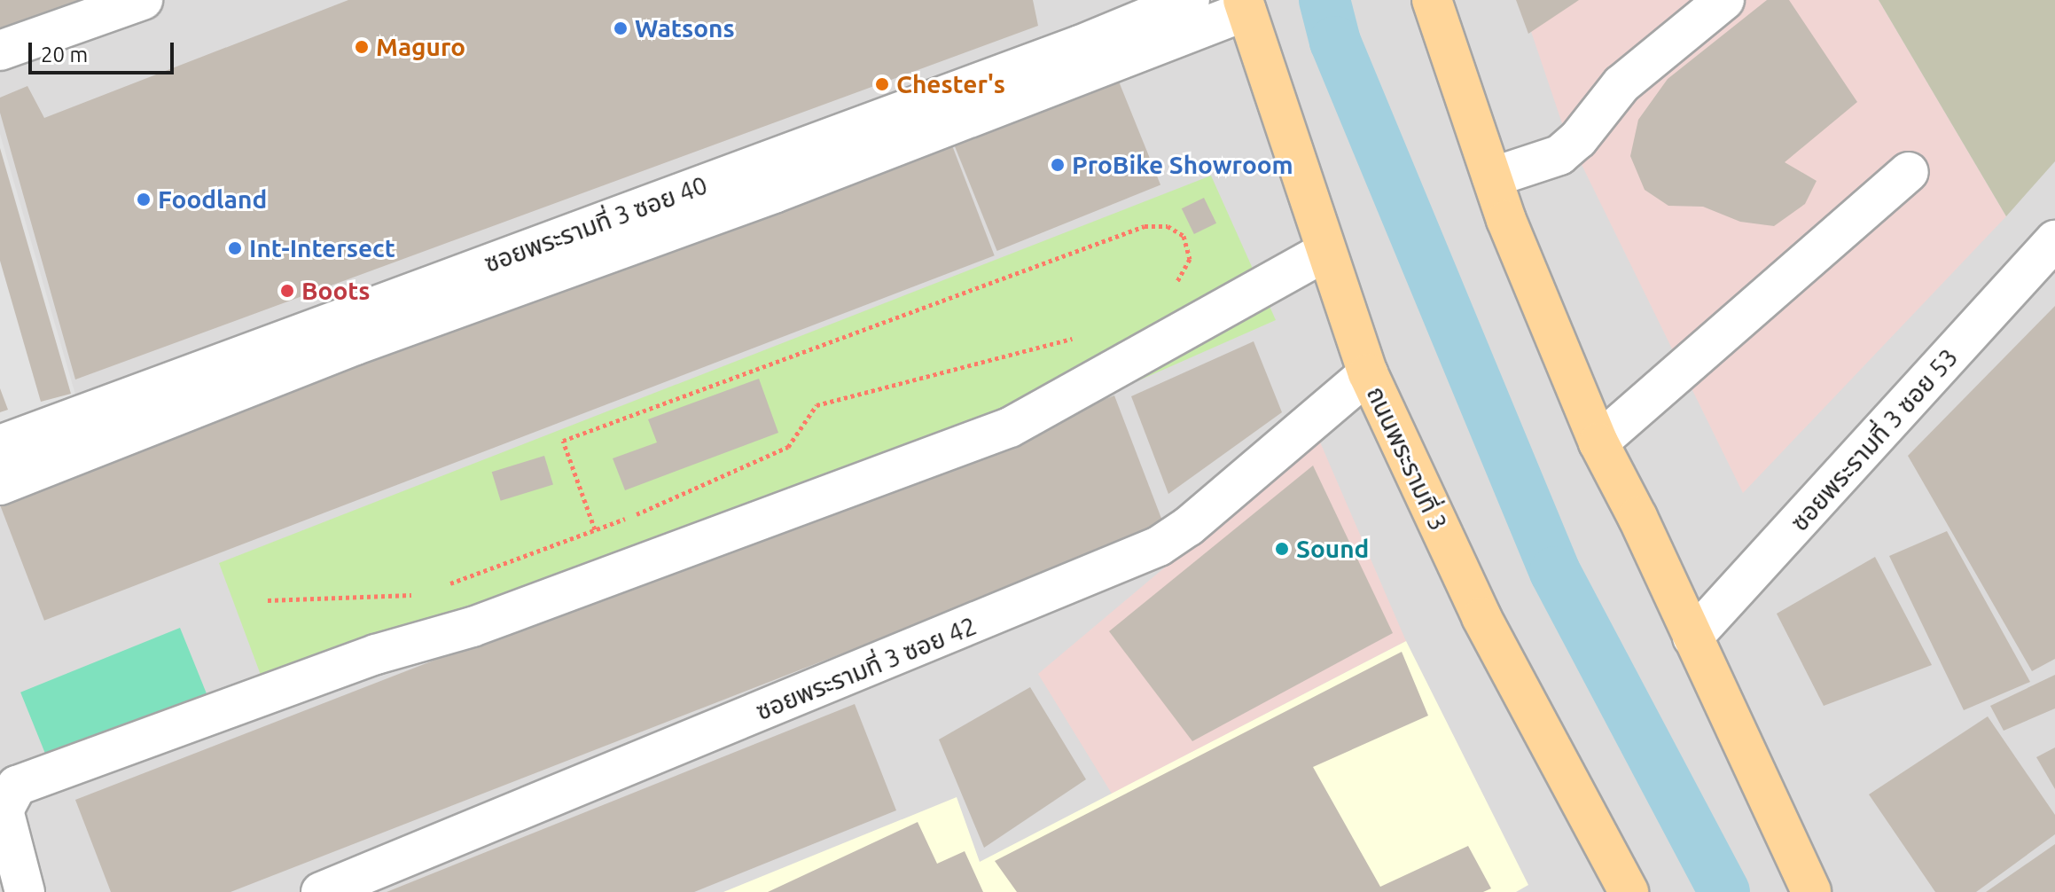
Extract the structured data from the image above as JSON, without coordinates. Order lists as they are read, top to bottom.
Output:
{
  "streets": {
    "main road": ["ถนนพระรามที่ 3"],
    "street": ["ซอยพระรามที่ 3 ซอย 40", "ซอยพระรามที่ 3 ซอย 53", "ซอยพระรามที่ 3 ซอย 42"]
  },
  "crossings": [
    ["ถนนพระรามที่ 3", "ซอยพระรามที่ 3 ซอย 42"]
  ],
  "places": [
    "Watsons",
    "Maguro",
    "Chester's",
    "ProBike Showroom",
    "Foodland",
    "Int-Intersect",
    "Boots",
    "Sound"
  ],
  "scale_bar": "20 m"
}
